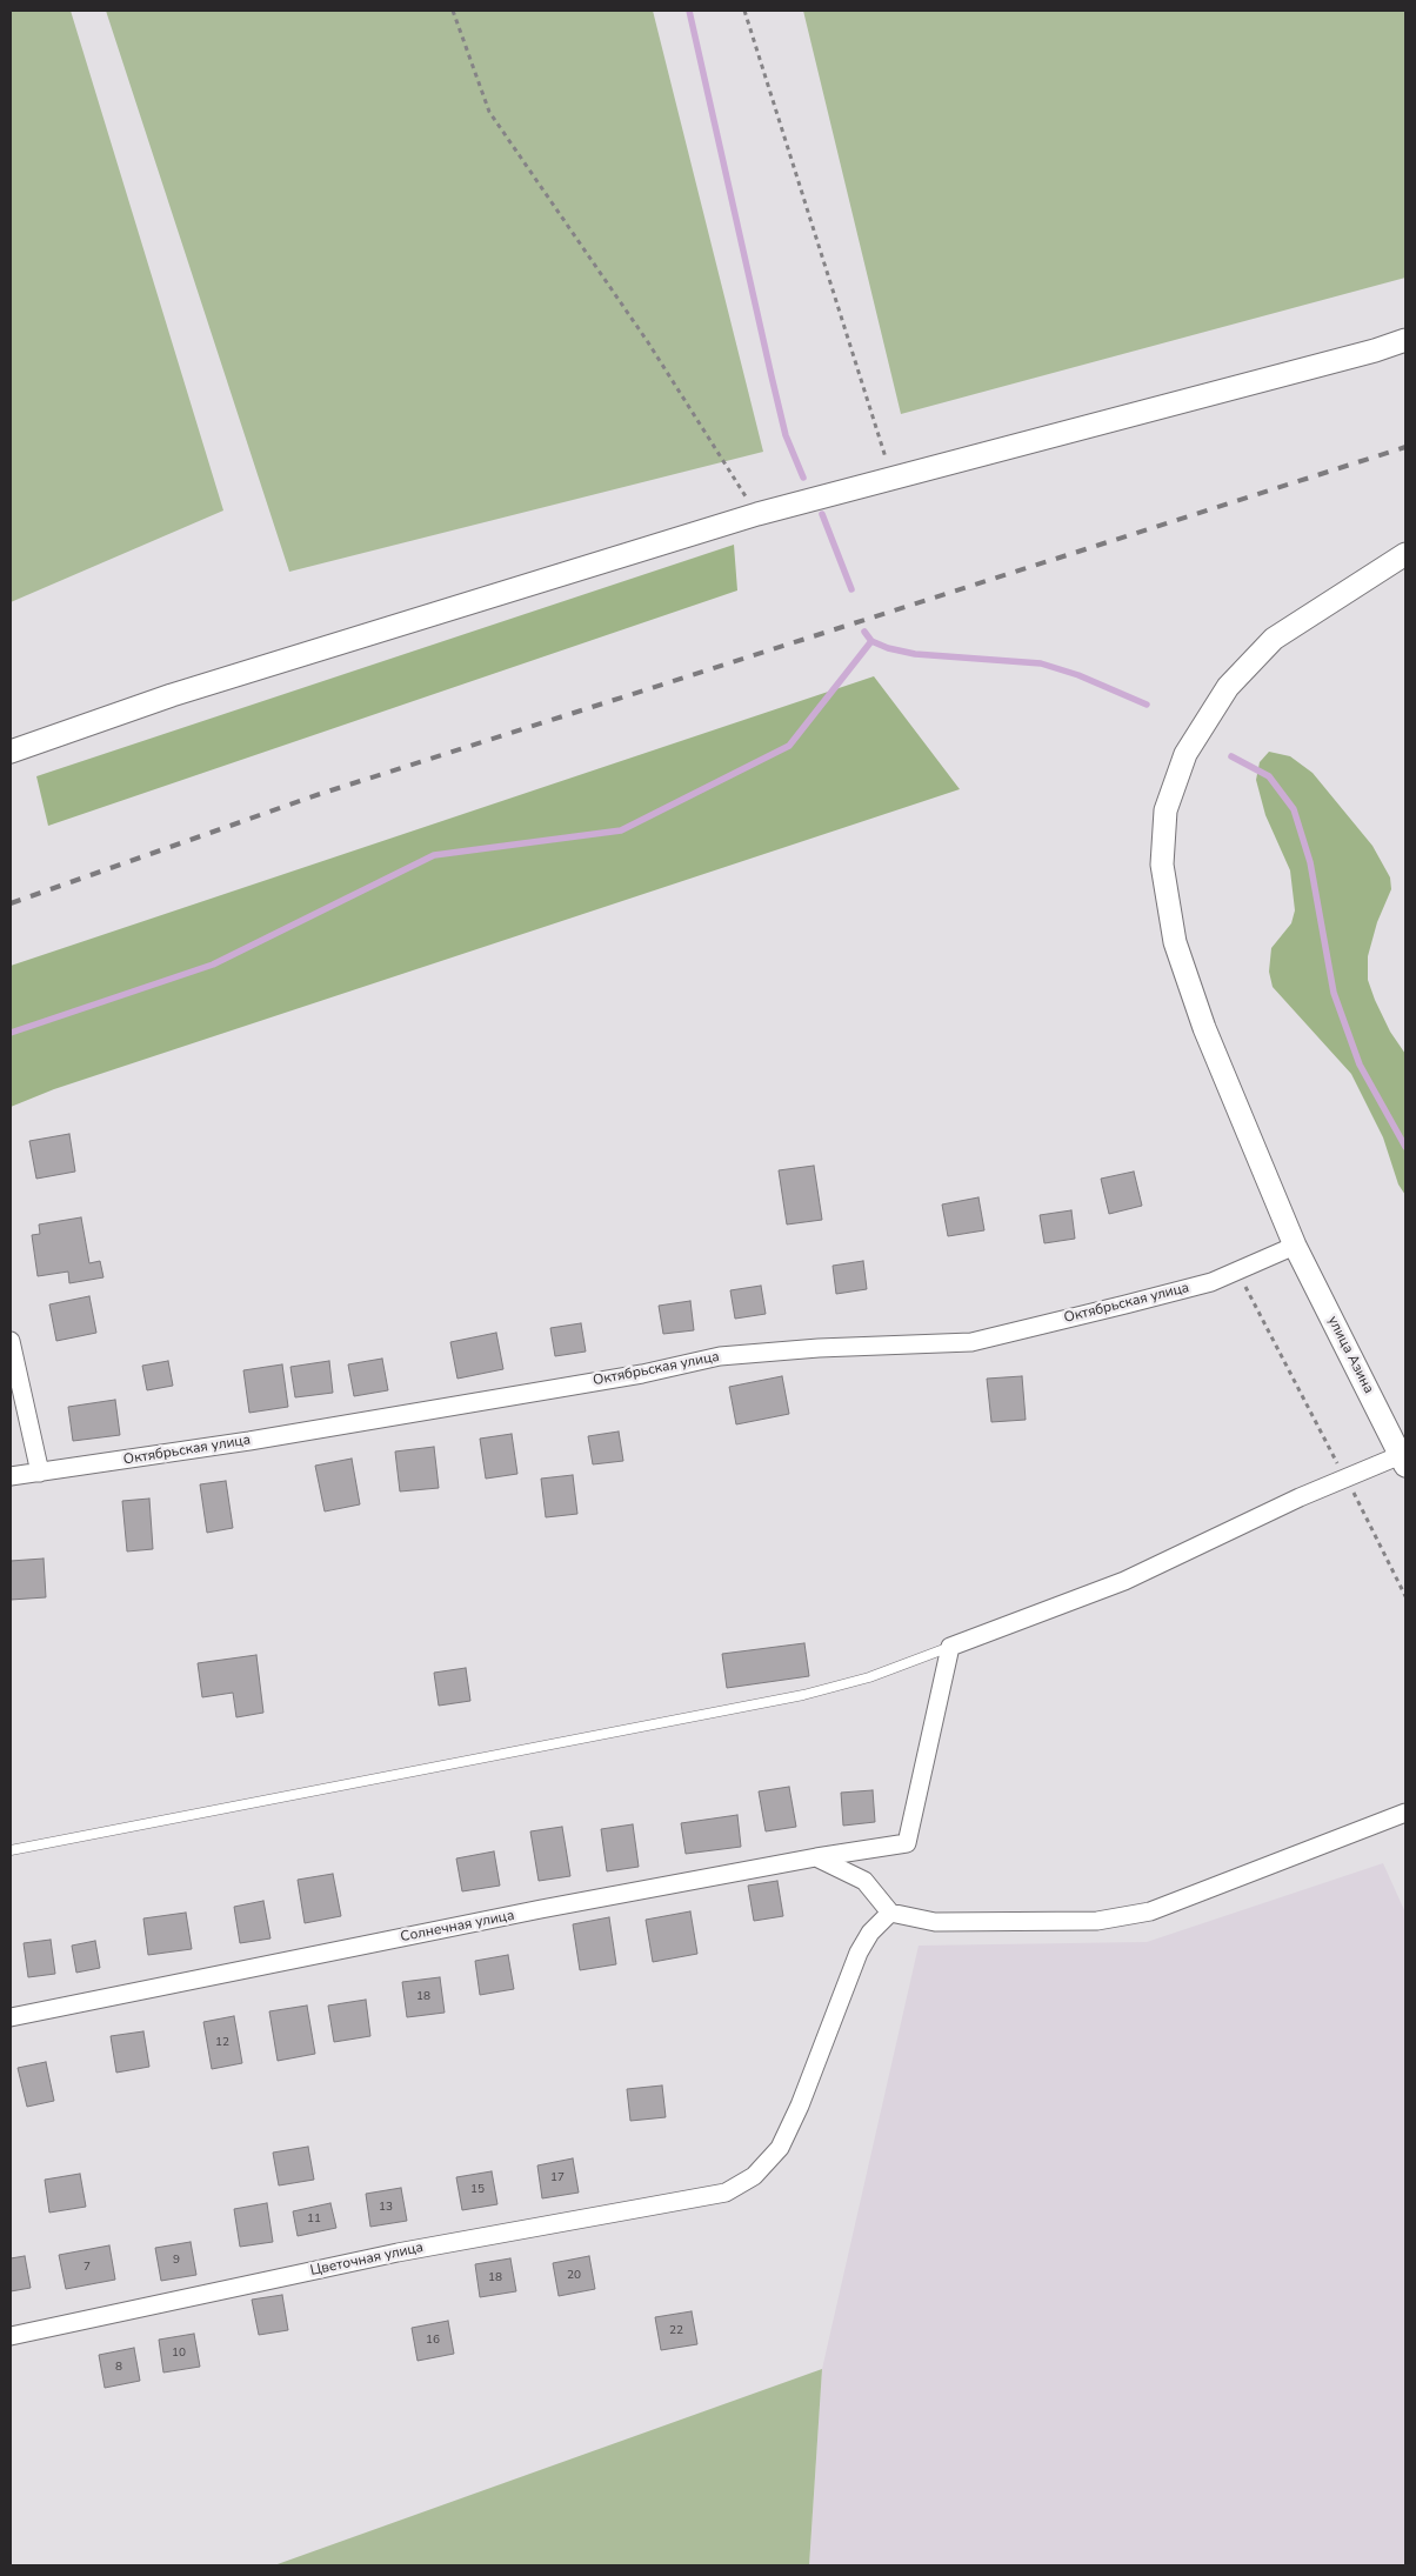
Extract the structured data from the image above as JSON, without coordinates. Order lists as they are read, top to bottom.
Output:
{
  "streets": {
    "street": [
      "Октябрьская улица",
      "улица Азина",
      "Солнечная улица",
      "Цветочная улица"
    ]
  },
  "crossings": [
    ["Октябрьская улица", "улица Азина"]
  ],
  "house_numbers": [
    "18",
    "12",
    "17",
    "15",
    "13",
    "11",
    "9",
    "7",
    "20",
    "18",
    "22",
    "16",
    "10",
    "8"
  ]
}
